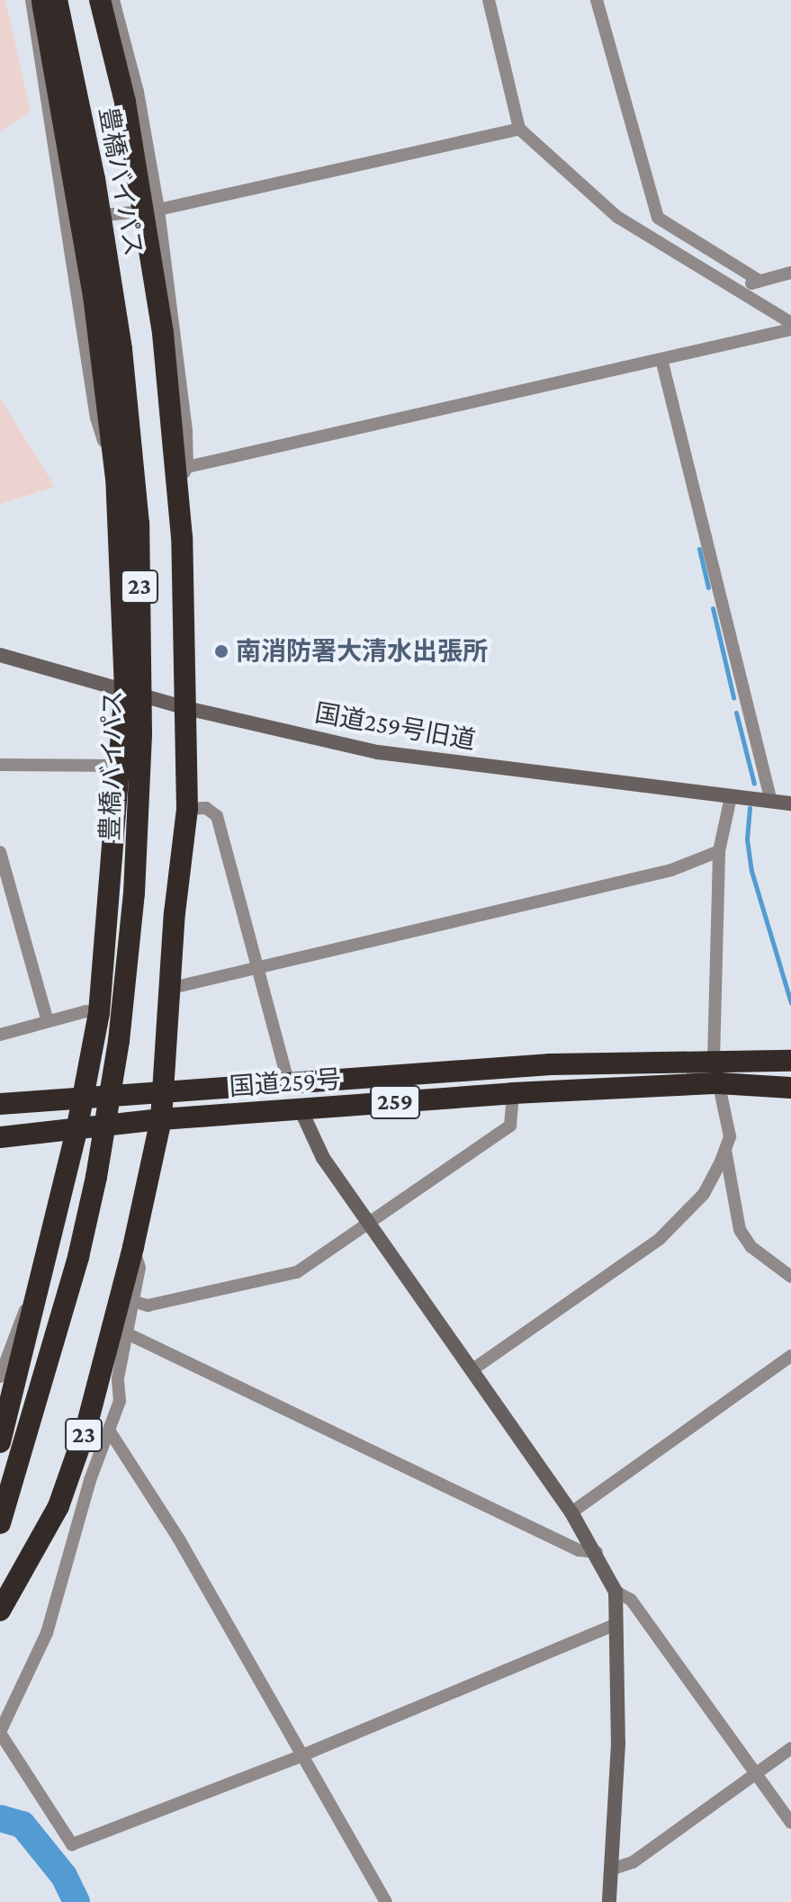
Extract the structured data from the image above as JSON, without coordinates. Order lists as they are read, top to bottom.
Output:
{
  "streets": {
    "highway": [
      "豊橋バイパス",
      "23",
      "国道259号",
      "259"
    ],
    "street": ["国道259号旧道"]
  },
  "crossings": [
    ["23", "国道259号旧道"],
    ["23", "国道259号"]
  ],
  "places": ["南消防署大清水出張所"]
}
